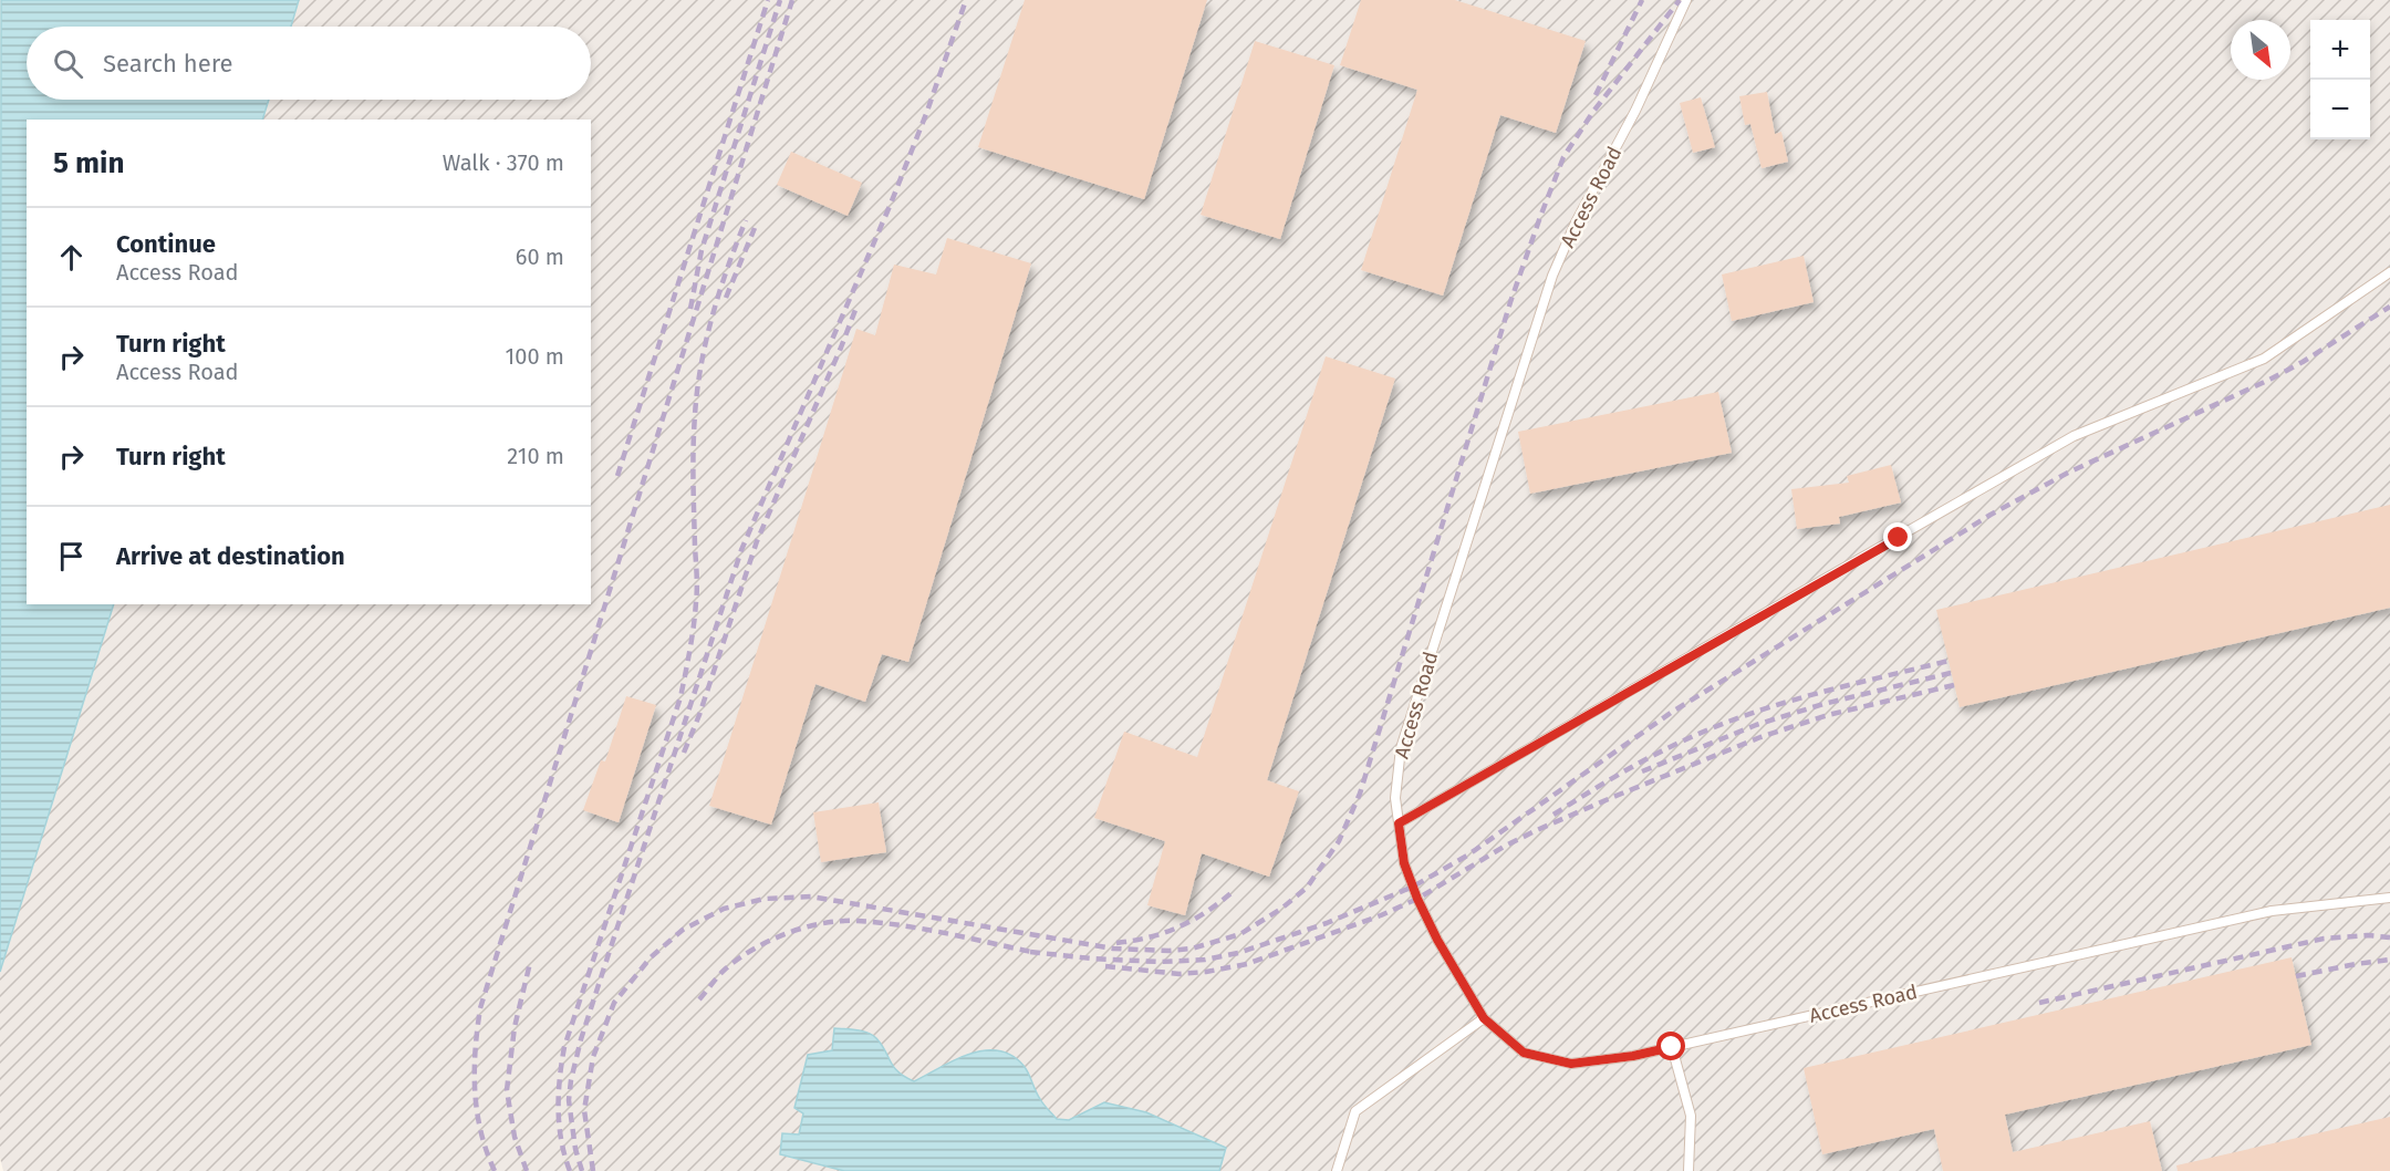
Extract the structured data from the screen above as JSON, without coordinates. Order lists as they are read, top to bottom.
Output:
{
  "streets": {
    "lane": ["Access Road"]
  },
  "north": "bottom right",
  "page": {
    "map_buttons": ["+", "−"],
    "search": "Search here",
    "heading": ["5 min", "Walk · 370 m"],
    "list": [
      ["Continue", "Access Road", "60 m"],
      ["Turn right", "Access Road", "100 m"],
      ["Turn right", "210 m"],
      "Arrive at destination"
    ]
  }
}
